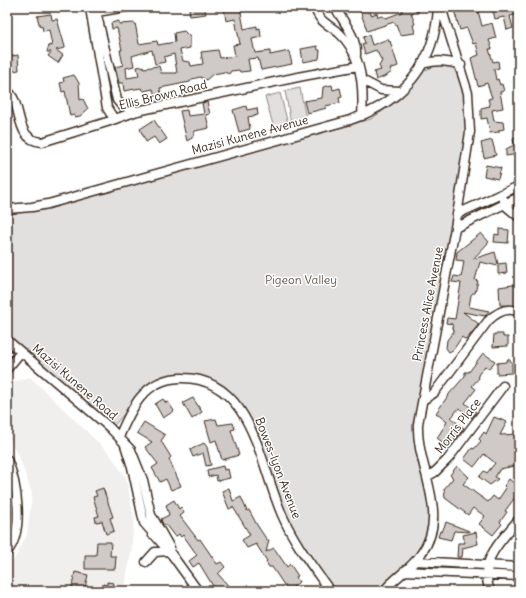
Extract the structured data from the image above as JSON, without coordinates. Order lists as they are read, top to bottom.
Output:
{
  "streets": {
    "street": [
      "Ellis Brown Road",
      "Mazisi Kunene Avenue",
      "Princess Alice Avenue",
      "Mazisi Kunene Road",
      "Morris Place",
      "Bowes-lyon Avenue"
    ]
  },
  "crossings": [
    ["Mazisi Kunene Avenue", "Princess Alice Avenue"],
    ["Princess Alice Avenue", "Morris Place"],
    ["Mazisi Kunene Road", "Bowes-lyon Avenue"]
  ],
  "parks": ["Pigeon Valley"]
}
